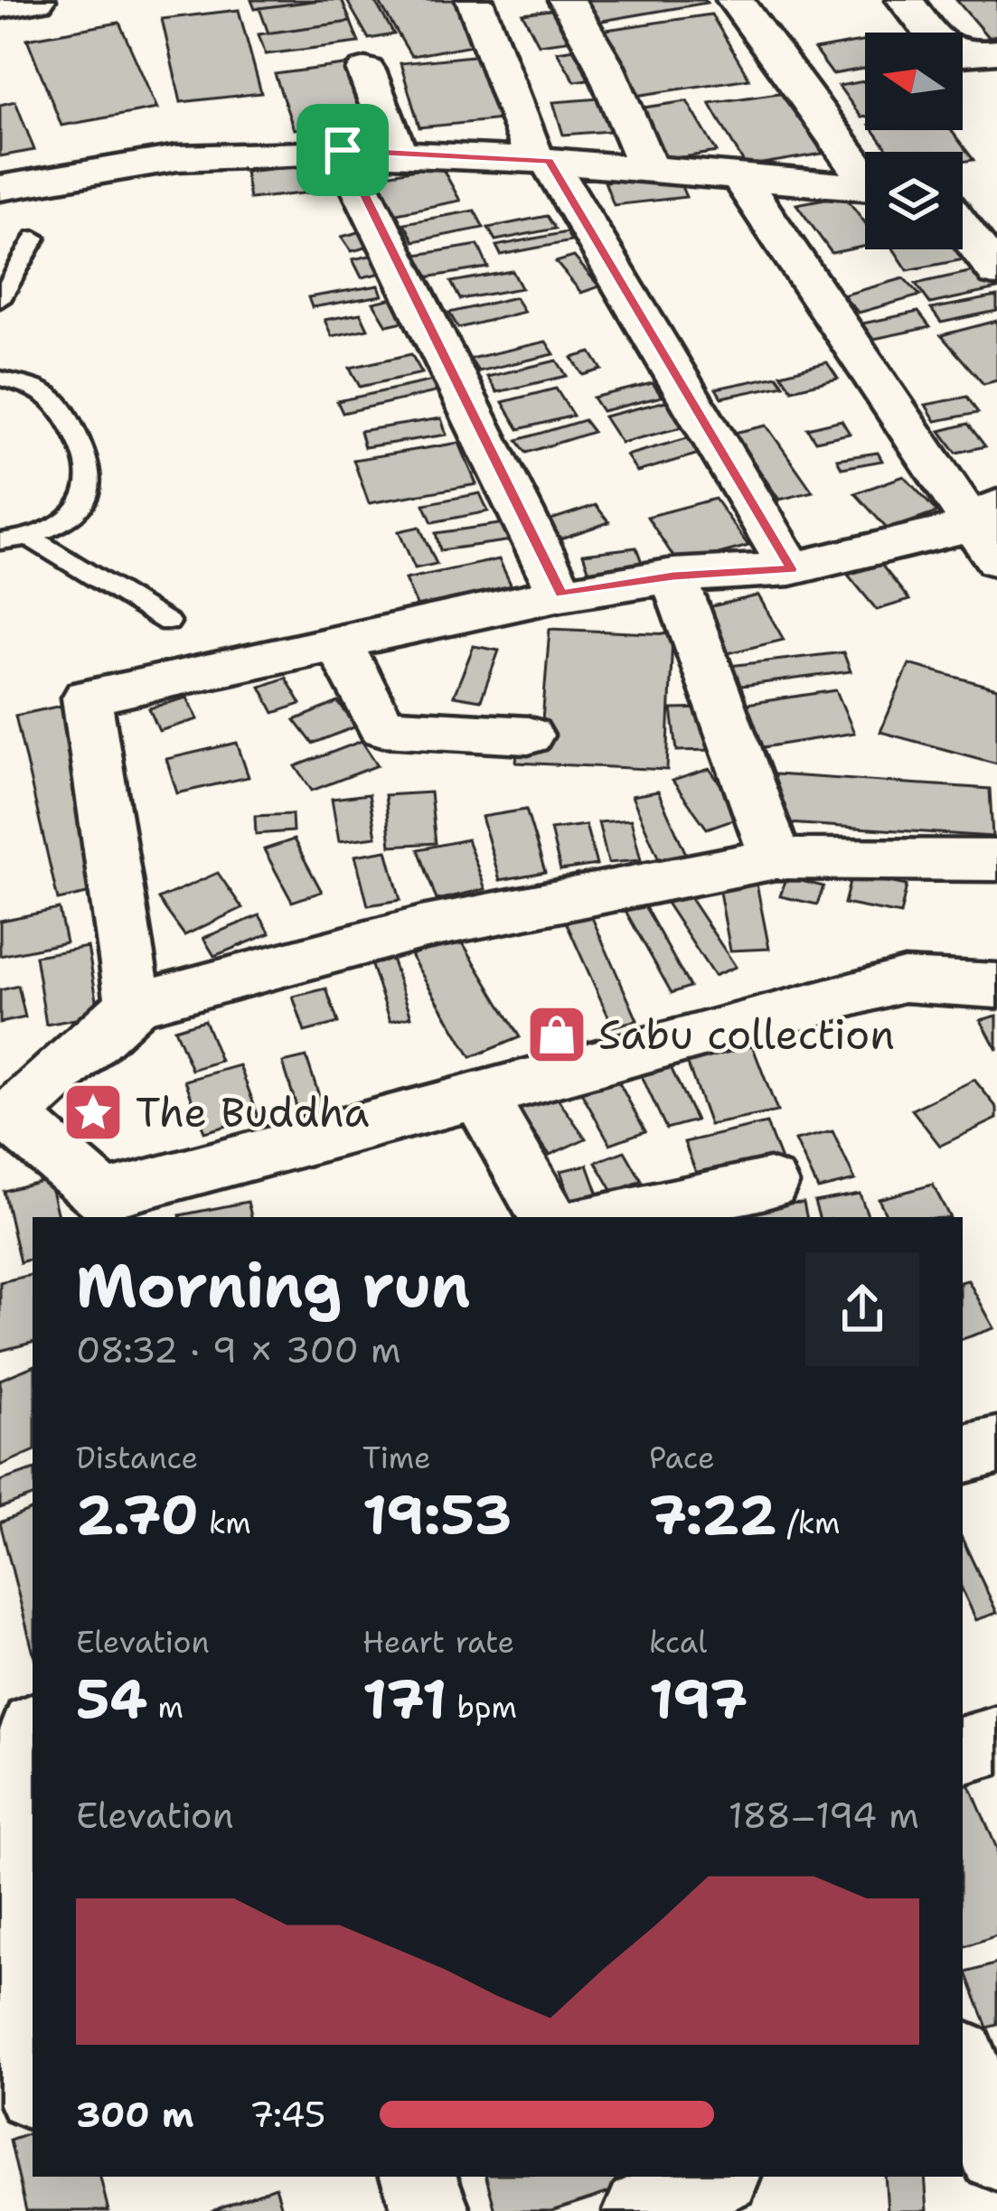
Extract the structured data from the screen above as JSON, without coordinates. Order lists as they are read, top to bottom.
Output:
{
  "places": {
    "shop": ["Sabu collection"],
    "place": ["The Buddha"]
  },
  "north": "left",
  "page": {
    "heading": ["Morning run", "08:32 · 9 × 300 m"],
    "stats": [
      ["Distance", "2.70 km"],
      ["Time", "19:53"],
      ["Pace", "7:22 /km"],
      ["Elevation", "54 m"],
      ["Heart rate", "171 bpm"],
      ["kcal", "197"]
    ],
    "chart": ["Elevation", "188–194 m"],
    "list": [
      {
        "name": "300 m",
        "note": "7:45"
      }
    ]
  }
}
